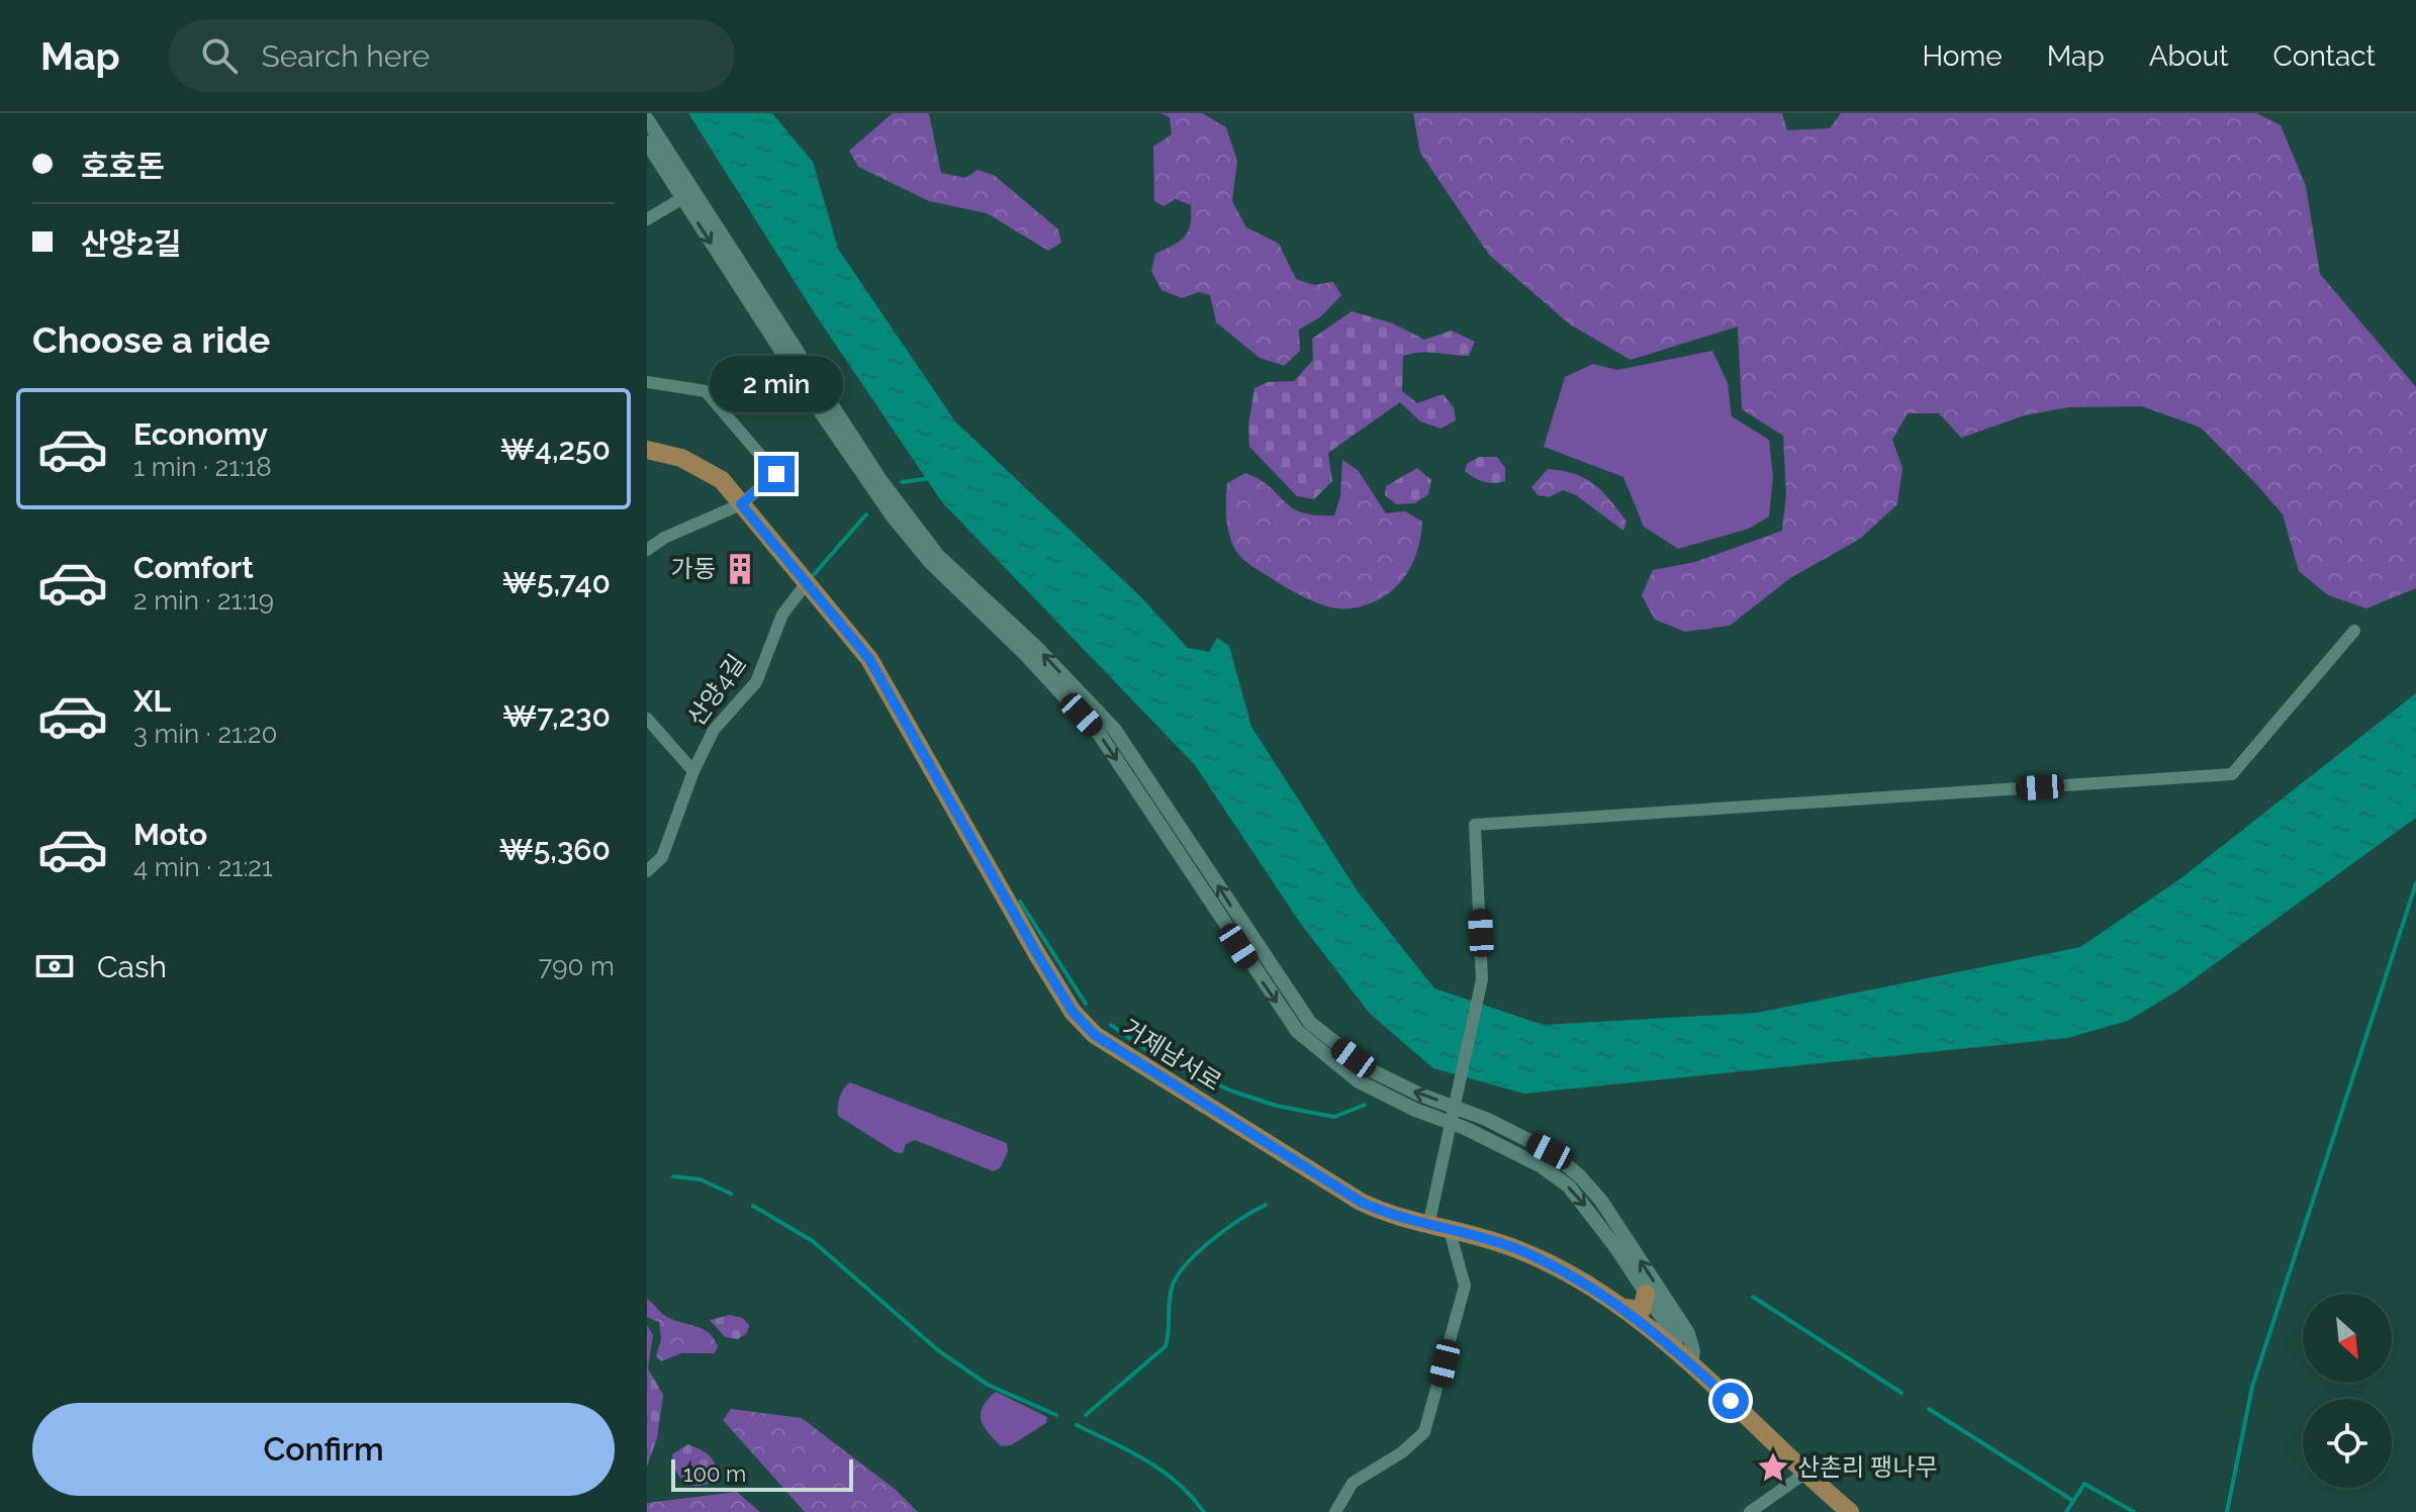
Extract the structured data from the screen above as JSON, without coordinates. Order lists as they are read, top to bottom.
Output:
{
  "streets": {
    "main road": ["거제남서로"],
    "street": ["산양4길"]
  },
  "crossings": [
    ["산양4길", "거제남서로"]
  ],
  "places": {
    "building": ["가동"],
    "place": ["산촌리 팽나무"]
  },
  "scale_bar": "100 m",
  "north": "bottom right",
  "page": {
    "header": "Map",
    "search": "Search here",
    "nav": [
      "Home",
      "Map",
      "About",
      "Contact"
    ],
    "banner": ["호호돈", "산양2길"],
    "heading": "Choose a ride",
    "bubble": "2 min",
    "list": [
      {
        "name": "Economy",
        "note": "1 min · 21:18",
        "value": "₩4,250"
      },
      {
        "name": "Comfort",
        "note": "2 min · 21:19",
        "value": "₩5,740"
      },
      {
        "name": "XL",
        "note": "3 min · 21:20",
        "value": "₩7,230"
      },
      {
        "name": "Moto",
        "note": "4 min · 21:21",
        "value": "₩5,360"
      }
    ],
    "pay": ["Cash", "790 m"],
    "buttons": "Confirm",
    "scale": "100 m"
  }
}
